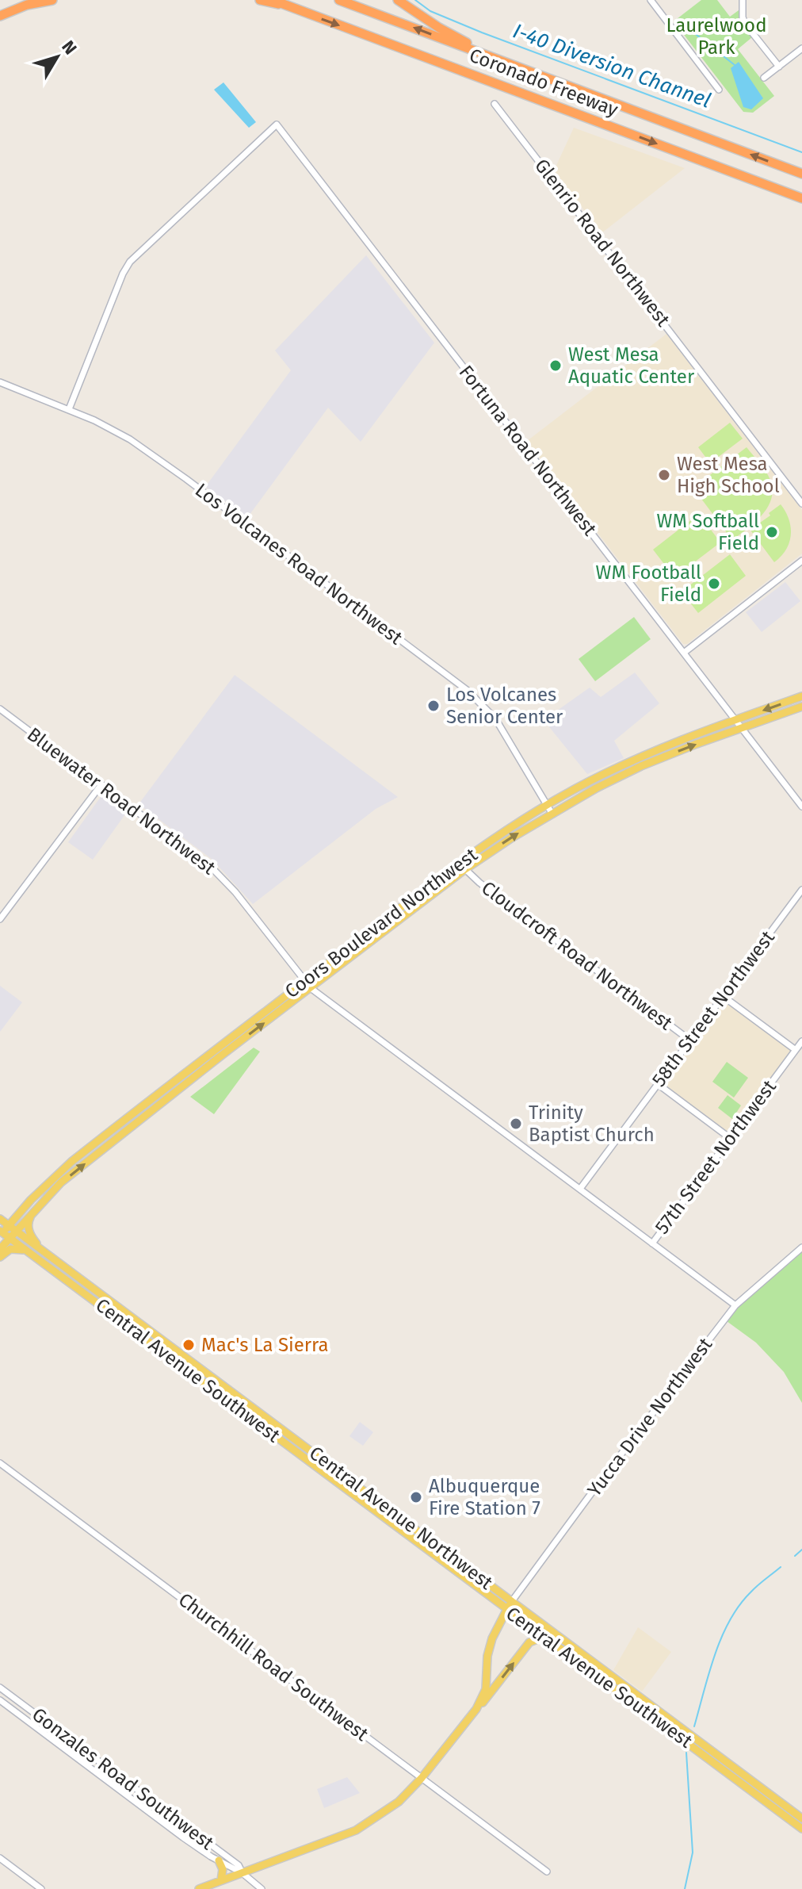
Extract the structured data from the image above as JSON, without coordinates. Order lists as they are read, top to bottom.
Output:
{
  "streets": {
    "highway": ["Coronado Freeway"],
    "main road": ["Coors Boulevard Northwest", "Central Avenue Southwest", "Central Avenue Northwest"],
    "street": [
      "Glenrio Road Northwest",
      "Fortuna Road Northwest",
      "Los Volcanes Road Northwest",
      "Bluewater Road Northwest",
      "Cloudcroft Road Northwest",
      "58th Street Northwest",
      "57th Street Northwest",
      "Yucca Drive Northwest",
      "Churchhill Road Southwest",
      "Gonzales Road Southwest"
    ]
  },
  "crossings": [
    ["Fortuna Road Northwest", "Los Volcanes Road Northwest"],
    ["Fortuna Road Northwest", "Coors Boulevard Northwest"],
    ["Los Volcanes Road Northwest", "Coors Boulevard Northwest"],
    ["Bluewater Road Northwest", "Coors Boulevard Northwest"],
    ["Bluewater Road Northwest", "58th Street Northwest"],
    ["Bluewater Road Northwest", "57th Street Northwest"],
    ["Bluewater Road Northwest", "Yucca Drive Northwest"],
    ["Coors Boulevard Northwest", "Cloudcroft Road Northwest"],
    ["Coors Boulevard Northwest", "Central Avenue Southwest"],
    ["Coors Boulevard Northwest", "Central Avenue Northwest"],
    ["Cloudcroft Road Northwest", "58th Street Northwest"],
    ["Central Avenue Southwest", "Central Avenue Northwest"],
    ["Yucca Drive Northwest", "Central Avenue Northwest"]
  ],
  "water": ["I-40 Diversion Channel"],
  "parks": ["Laurelwood Park"],
  "places": [
    "West Mesa Aquatic Center",
    "West Mesa High School",
    "WM Softball Field",
    "WM Football Field",
    "Los Volcanes Senior Center",
    "Trinity Baptist Church",
    "Mac's La Sierra",
    "Albuquerque Fire Station 7"
  ],
  "north": "top right"
}
